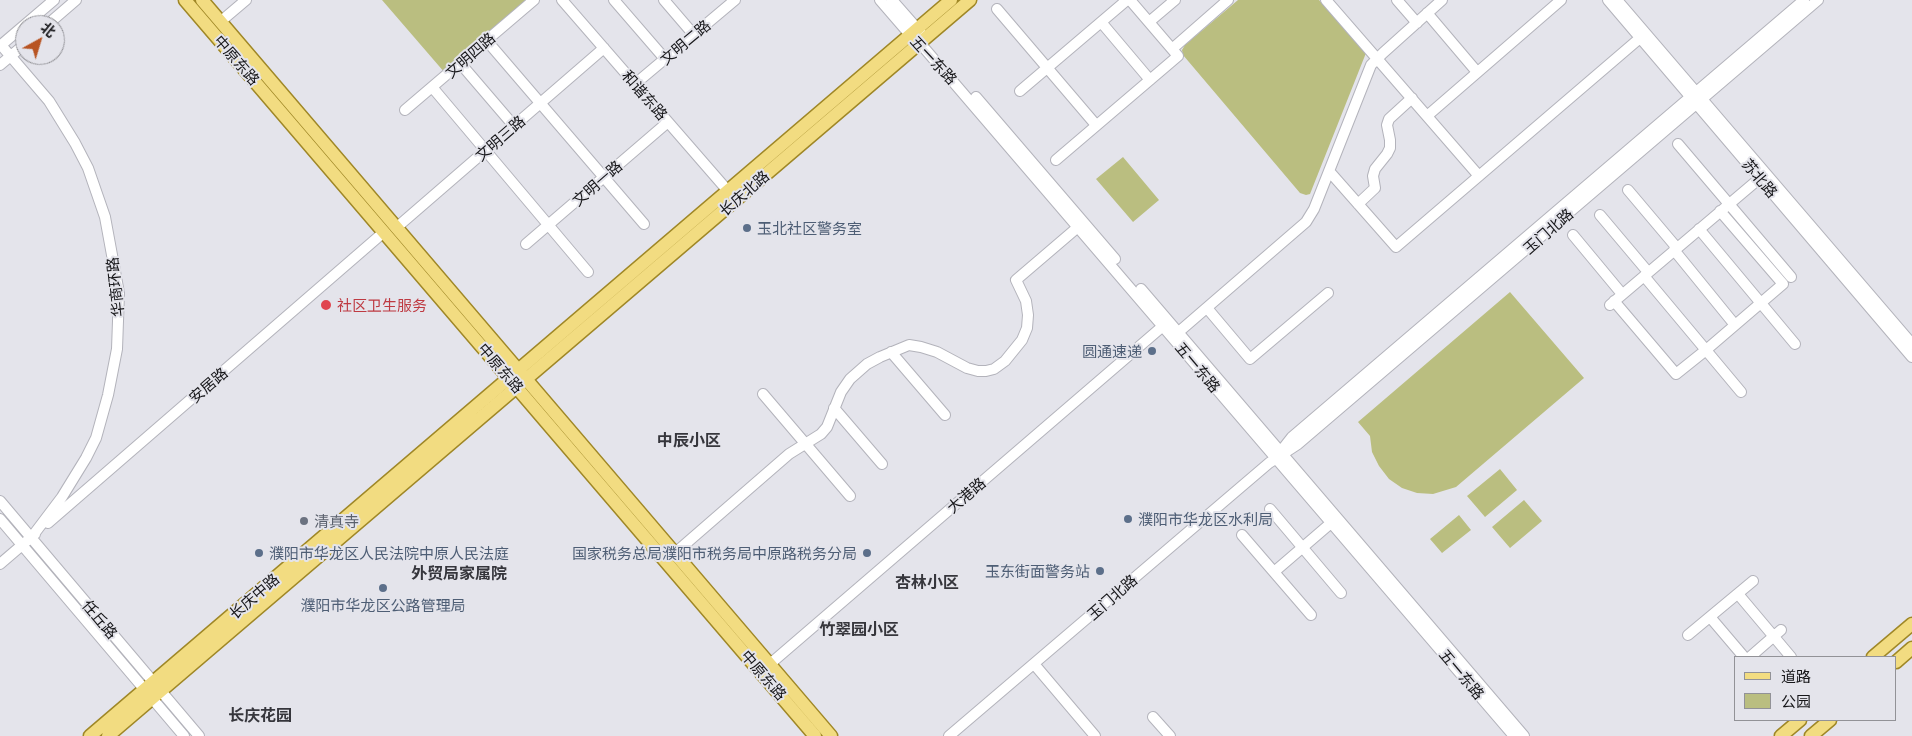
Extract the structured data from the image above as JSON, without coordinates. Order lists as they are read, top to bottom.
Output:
{
  "streets": {
    "main road": ["中原东路", "长庆北路", "长庆中路"],
    "street": [
      "文明二路",
      "文明四路",
      "五一东路",
      "和谐东路",
      "文明三路",
      "苏北路",
      "文明一路",
      "玉门北路",
      "华商环路",
      "安居路",
      "大港路",
      "任丘路"
    ]
  },
  "crossings": [
    ["文明二路", "和谐东路"],
    ["中原东路", "文明三路"],
    ["中原东路", "长庆北路"],
    ["中原东路", "安居路"],
    ["中原东路", "大港路"],
    ["中原东路", "长庆中路"],
    ["五一东路", "长庆北路"],
    ["五一东路", "玉门北路"],
    ["五一东路", "大港路"],
    ["和谐东路", "文明三路"],
    ["和谐东路", "文明一路"],
    ["和谐东路", "长庆北路"],
    ["文明三路", "安居路"],
    ["苏北路", "玉门北路"],
    ["长庆北路", "长庆中路"],
    ["华商环路", "安居路"],
    ["华商环路", "任丘路"],
    ["安居路", "任丘路"],
    ["长庆中路", "任丘路"]
  ],
  "districts": [
    "中辰小区",
    "外贸局家属院",
    "杏林小区",
    "竹翠园小区",
    "长庆花园"
  ],
  "places": [
    "玉北社区警务室",
    "社区卫生服务",
    "圆通速递",
    "濮阳市华龙区水利局",
    "清真寺",
    "濮阳市华龙区人民法院中原人民法庭",
    "国家税务总局濮阳市税务局中原路税务分局",
    "玉东街面警务站",
    "濮阳市华龙区公路管理局"
  ],
  "legend": ["道路", "公园"],
  "north": "top right"
}
